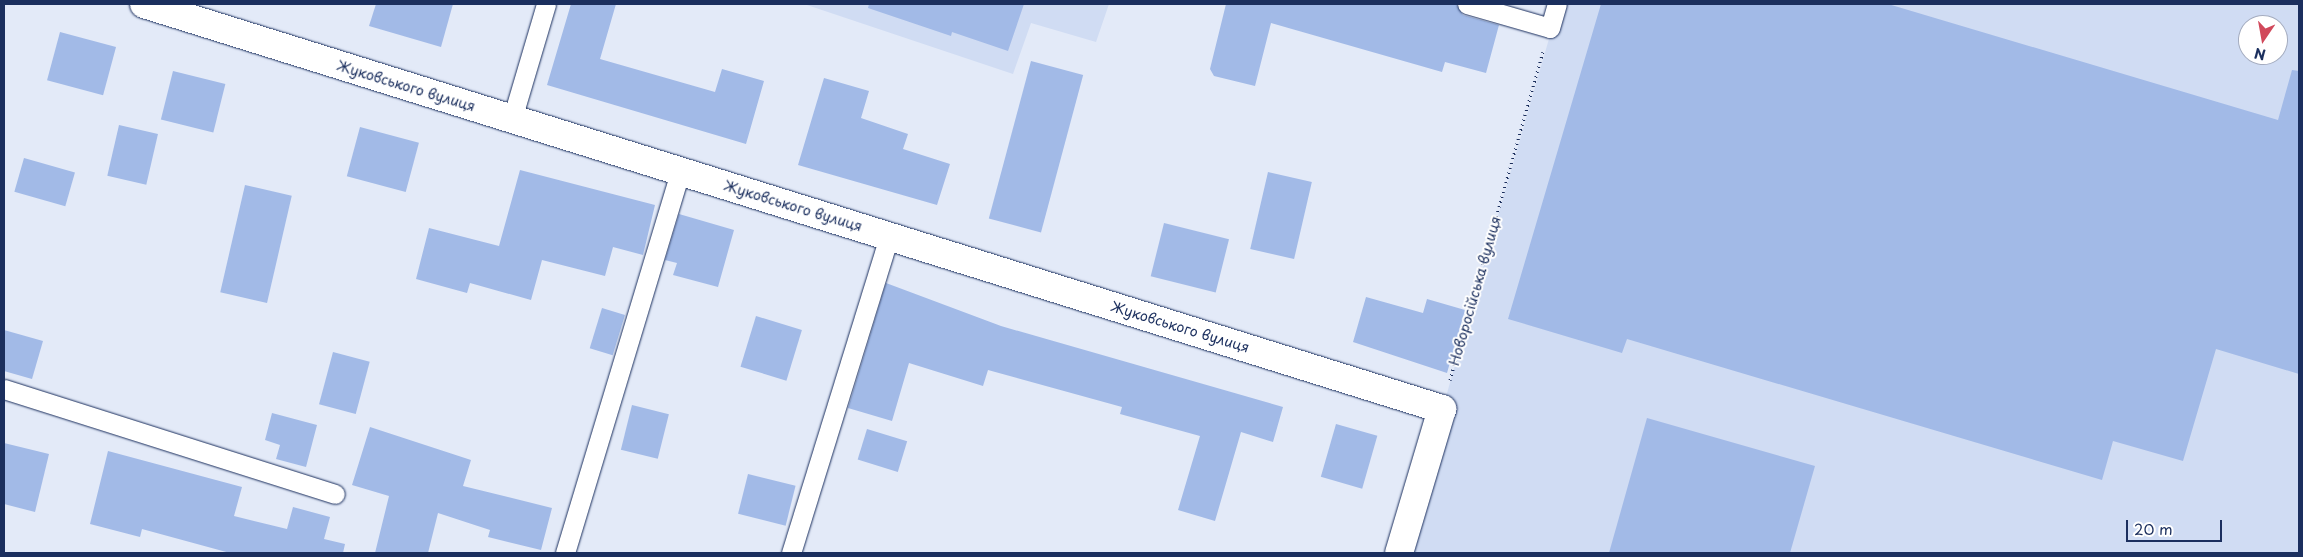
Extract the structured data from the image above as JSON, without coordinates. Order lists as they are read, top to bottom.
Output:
{
  "streets": {
    "street": ["Жуковського вулиця"],
    "path": ["Новоросійська вулиця"]
  },
  "crossings": [
    ["Жуковського вулиця", "Новоросійська вулиця"]
  ],
  "scale_bar": "20 m",
  "north": "bottom"
}
